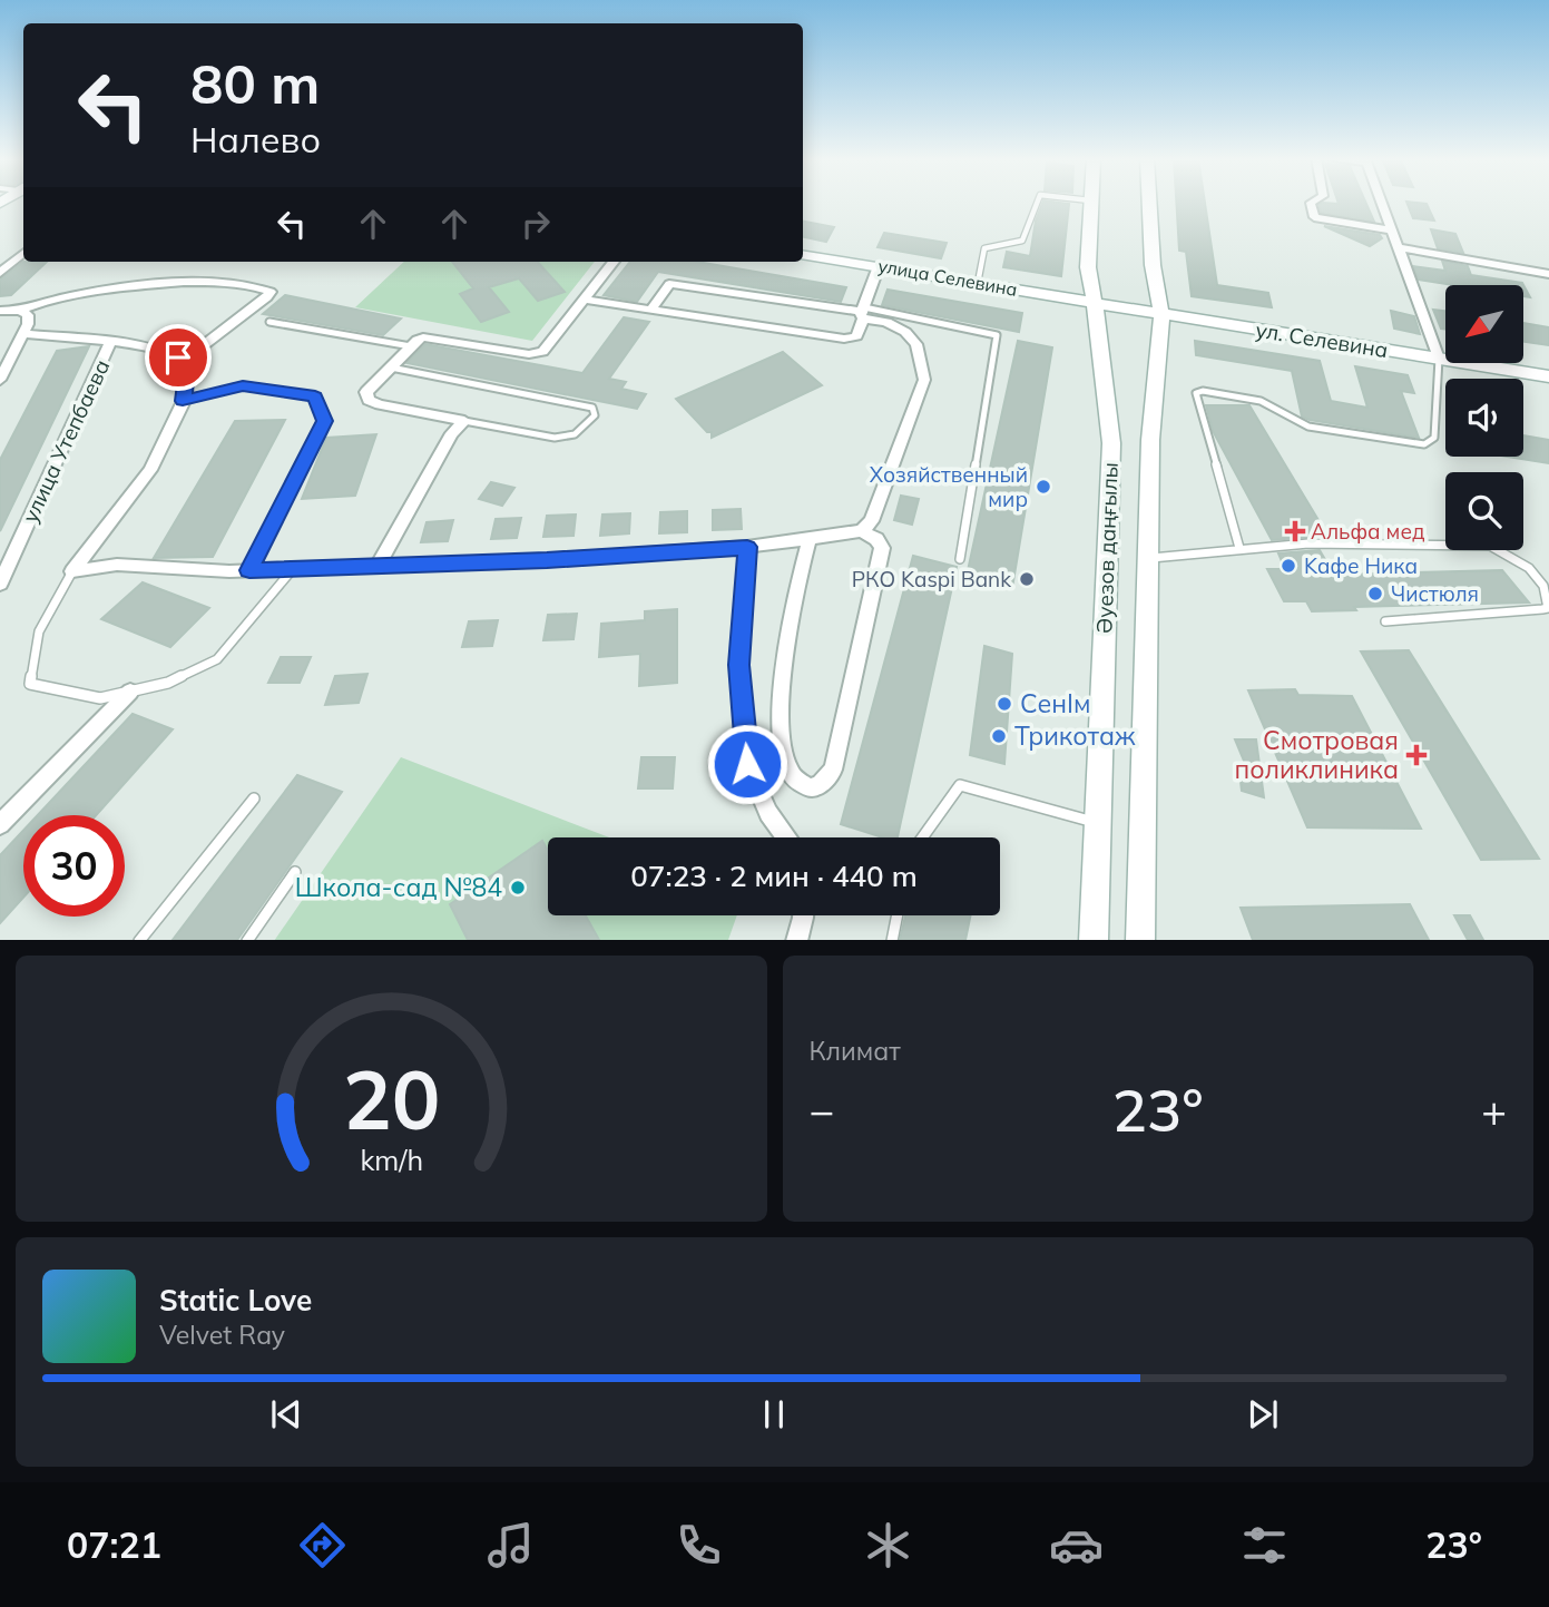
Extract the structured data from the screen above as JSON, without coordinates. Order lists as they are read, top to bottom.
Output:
{
  "streets": {
    "main road": ["улица Селевина", "ул. Селевина", "Әуезов даңғылы"],
    "street": ["улица Утепбаева"]
  },
  "crossings": [
    ["улица Селевина", "ул. Селевина"],
    ["улица Селевина", "Әуезов даңғылы"],
    ["ул. Селевина", "Әуезов даңғылы"]
  ],
  "places": {
    "other": [
      "Хозяйственный мир",
      "Kaфе Ника",
      "РКО Kaspi Bank",
      "Чистюля",
      "СенIм",
      "Трикотаж",
      "Школа-сад №84"
    ],
    "health": ["Альфа мед", "Смотровая поликлиника"]
  },
  "north": "bottom left",
  "page": {
    "turn": ["80 m", "Налево"],
    "limit": "30",
    "trip": "07:23 · 2 мин · 440 m",
    "tile": "Климат",
    "heat": ["−", "23°", "+"],
    "song": ["Static Love", "Velvet Ray"],
    "tabs": ["07:21", "23°"],
    "gauge": ["20", "km/h"]
  }
}
